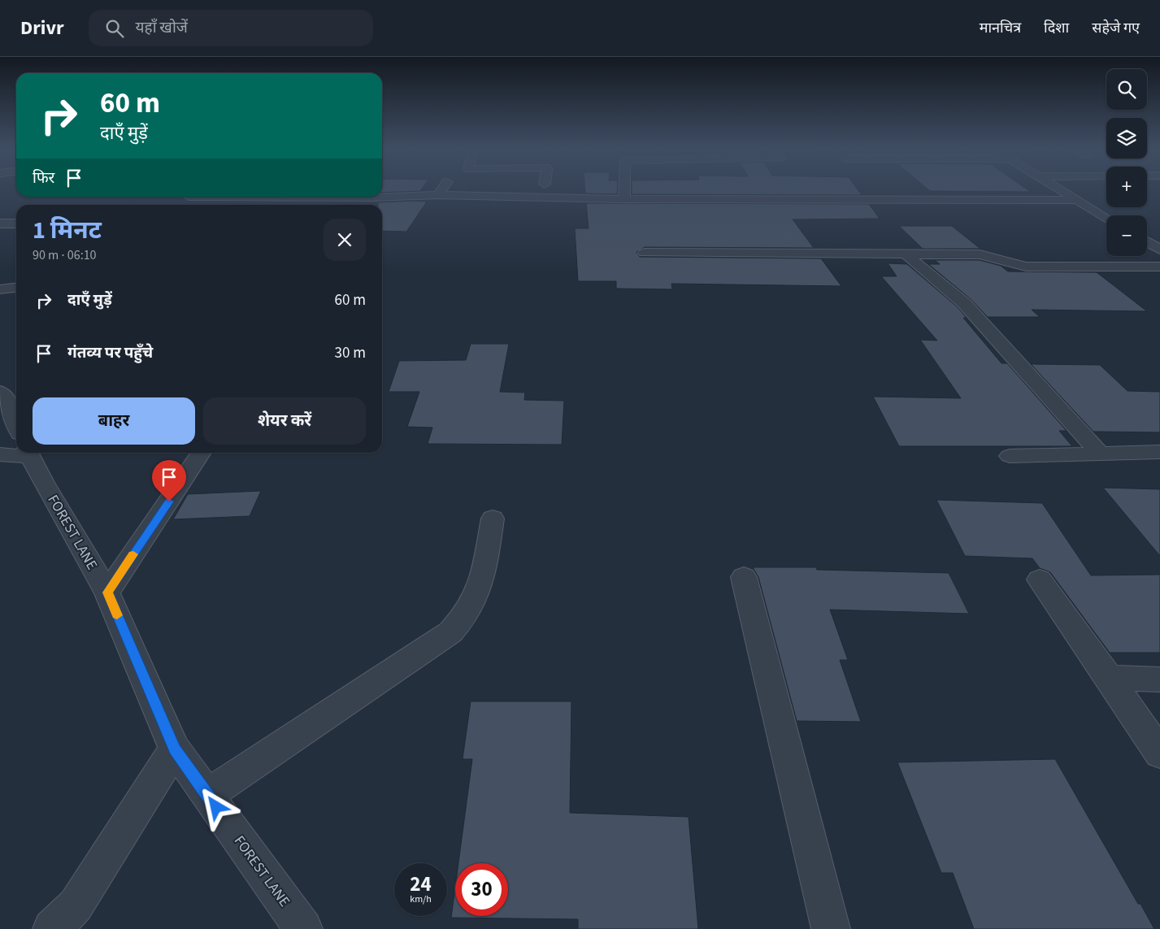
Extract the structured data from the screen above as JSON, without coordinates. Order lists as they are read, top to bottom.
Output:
{
  "streets": {
    "street": ["FOREST LANE"]
  },
  "page": {
    "header": "Drivr",
    "search": "यहाँ खोजें",
    "nav": ["मानचित्र", "दिशा", "सहेजे गए"],
    "map_buttons": ["+", "−"],
    "turn": ["60 m", "दाएँ मुड़ें"],
    "then": "फिर",
    "heading": ["1 मिनट", "90 m · 06:10"],
    "list": [
      {
        "name": "दाएँ मुड़ें",
        "value": "60 m"
      },
      {
        "name": "गंतव्य पर पहुँचे",
        "value": "30 m"
      }
    ],
    "buttons": ["बाहर", "शेयर करें"],
    "speed": "24 km/h",
    "limit": "30"
  }
}
